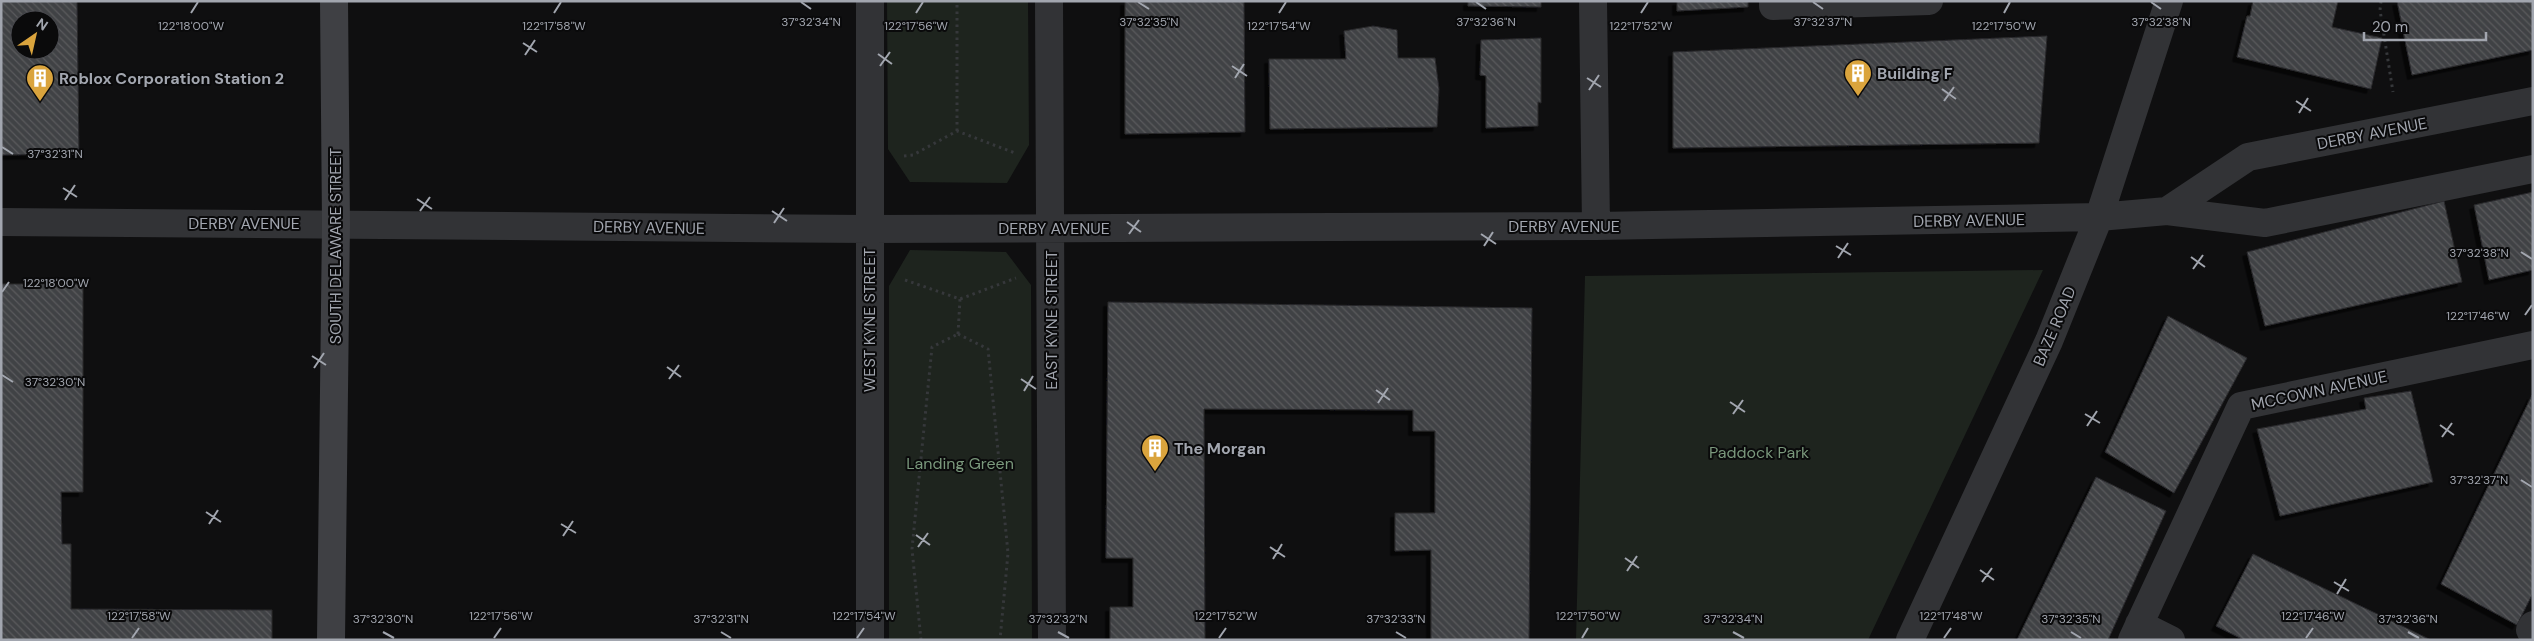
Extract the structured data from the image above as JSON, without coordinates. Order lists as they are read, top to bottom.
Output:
{
  "streets": {
    "street": [
      "DERBY AVENUE",
      "SOUTH DELAWARE STREET",
      "WEST KYNE STREET",
      "EAST KYNE STREET",
      "BAZE ROAD",
      "MCCOWN AVENUE"
    ]
  },
  "crossings": [
    ["DERBY AVENUE", "SOUTH DELAWARE STREET"],
    ["DERBY AVENUE", "WEST KYNE STREET"],
    ["DERBY AVENUE", "EAST KYNE STREET"],
    ["DERBY AVENUE", "BAZE ROAD"]
  ],
  "parks": ["Paddock Park", "Landing Green"],
  "places": {
    "building": ["Building F", "Roblox Corporation Station 2", "The Morgan"]
  },
  "scale_bar": "20 m",
  "north": "top right",
  "coordinates": [
    "37°32'34\"N",
    "37°32'35\"N",
    "37°32'36\"N",
    "37°32'37\"N",
    "37°32'38\"N",
    "122°18'00\"W",
    "122°17'58\"W",
    "122°17'56\"W",
    "122°17'54\"W",
    "122°17'52\"W",
    "122°17'50\"W",
    "37°32'31\"N",
    "122°17'46\"W",
    "37°32'30\"N",
    "122°17'48\"W",
    "37°32'32\"N",
    "37°32'33\"N"
  ]
}
